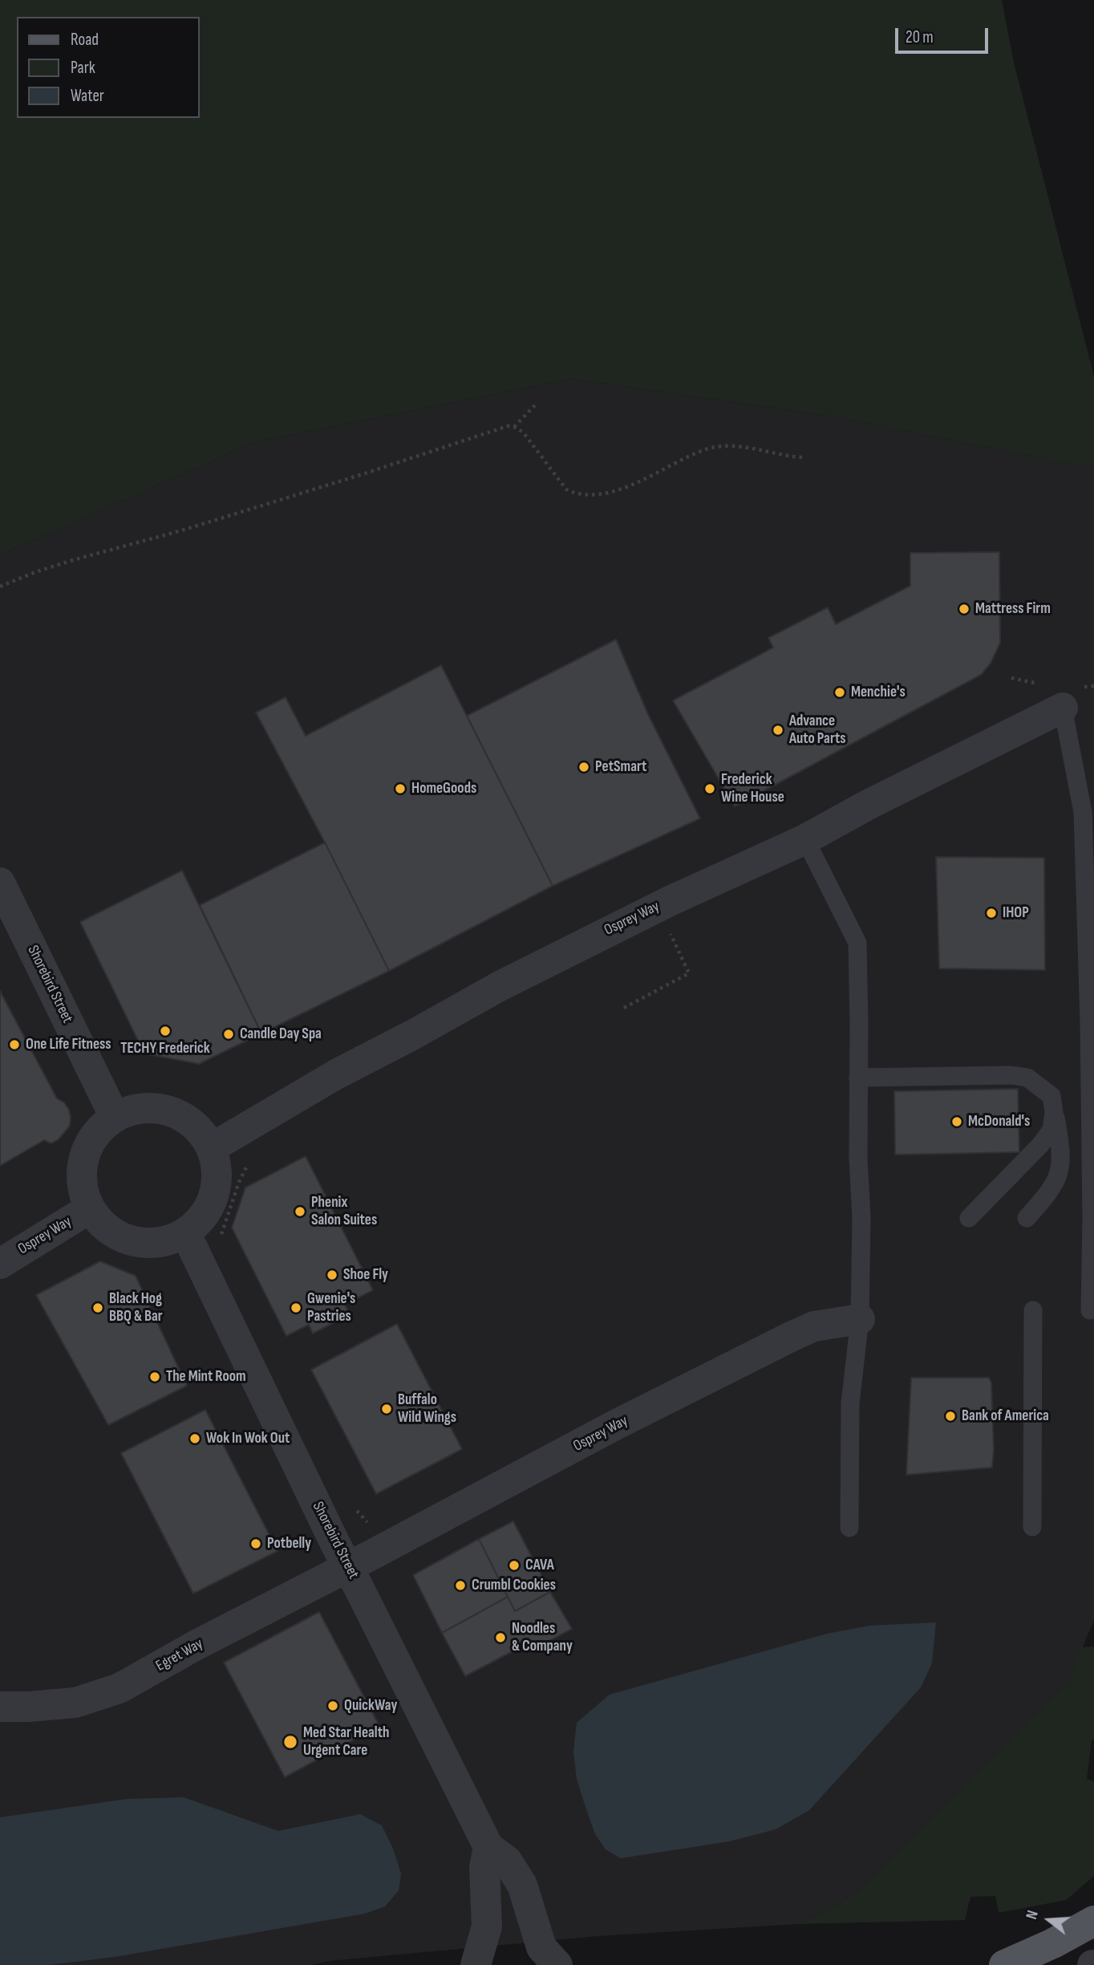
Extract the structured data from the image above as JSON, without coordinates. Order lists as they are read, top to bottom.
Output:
{
  "streets": {
    "street": ["Osprey Way", "Shorebird Street", "Egret Way"]
  },
  "crossings": [
    ["Osprey Way", "Shorebird Street"],
    ["Osprey Way", "Egret Way"],
    ["Shorebird Street", "Egret Way"]
  ],
  "places": [
    "Mattress Firm",
    "Menchie's",
    "Advance Auto Parts",
    "PetSmart",
    "HomeGoods",
    "Frederick Wine House",
    "IHOP",
    "TECHY Frederick",
    "Candle Day Spa",
    "One Life Fitness",
    "McDonald's",
    "Phenix Salon Suites",
    "Shoe Fly",
    "Black Hog BBQ & Bar",
    "Gwenie's Pastries",
    "The Mint Room",
    "Buffalo Wild Wings",
    "Bank of America",
    "Wok In Wok Out",
    "Potbelly",
    "CAVA",
    "Crumbl Cookies",
    "Noodles & Company",
    "QuickWay",
    "Med Star Health Urgent Care"
  ],
  "legend": ["Road", "Park", "Water"],
  "scale_bar": "20 m",
  "north": "left"
}
